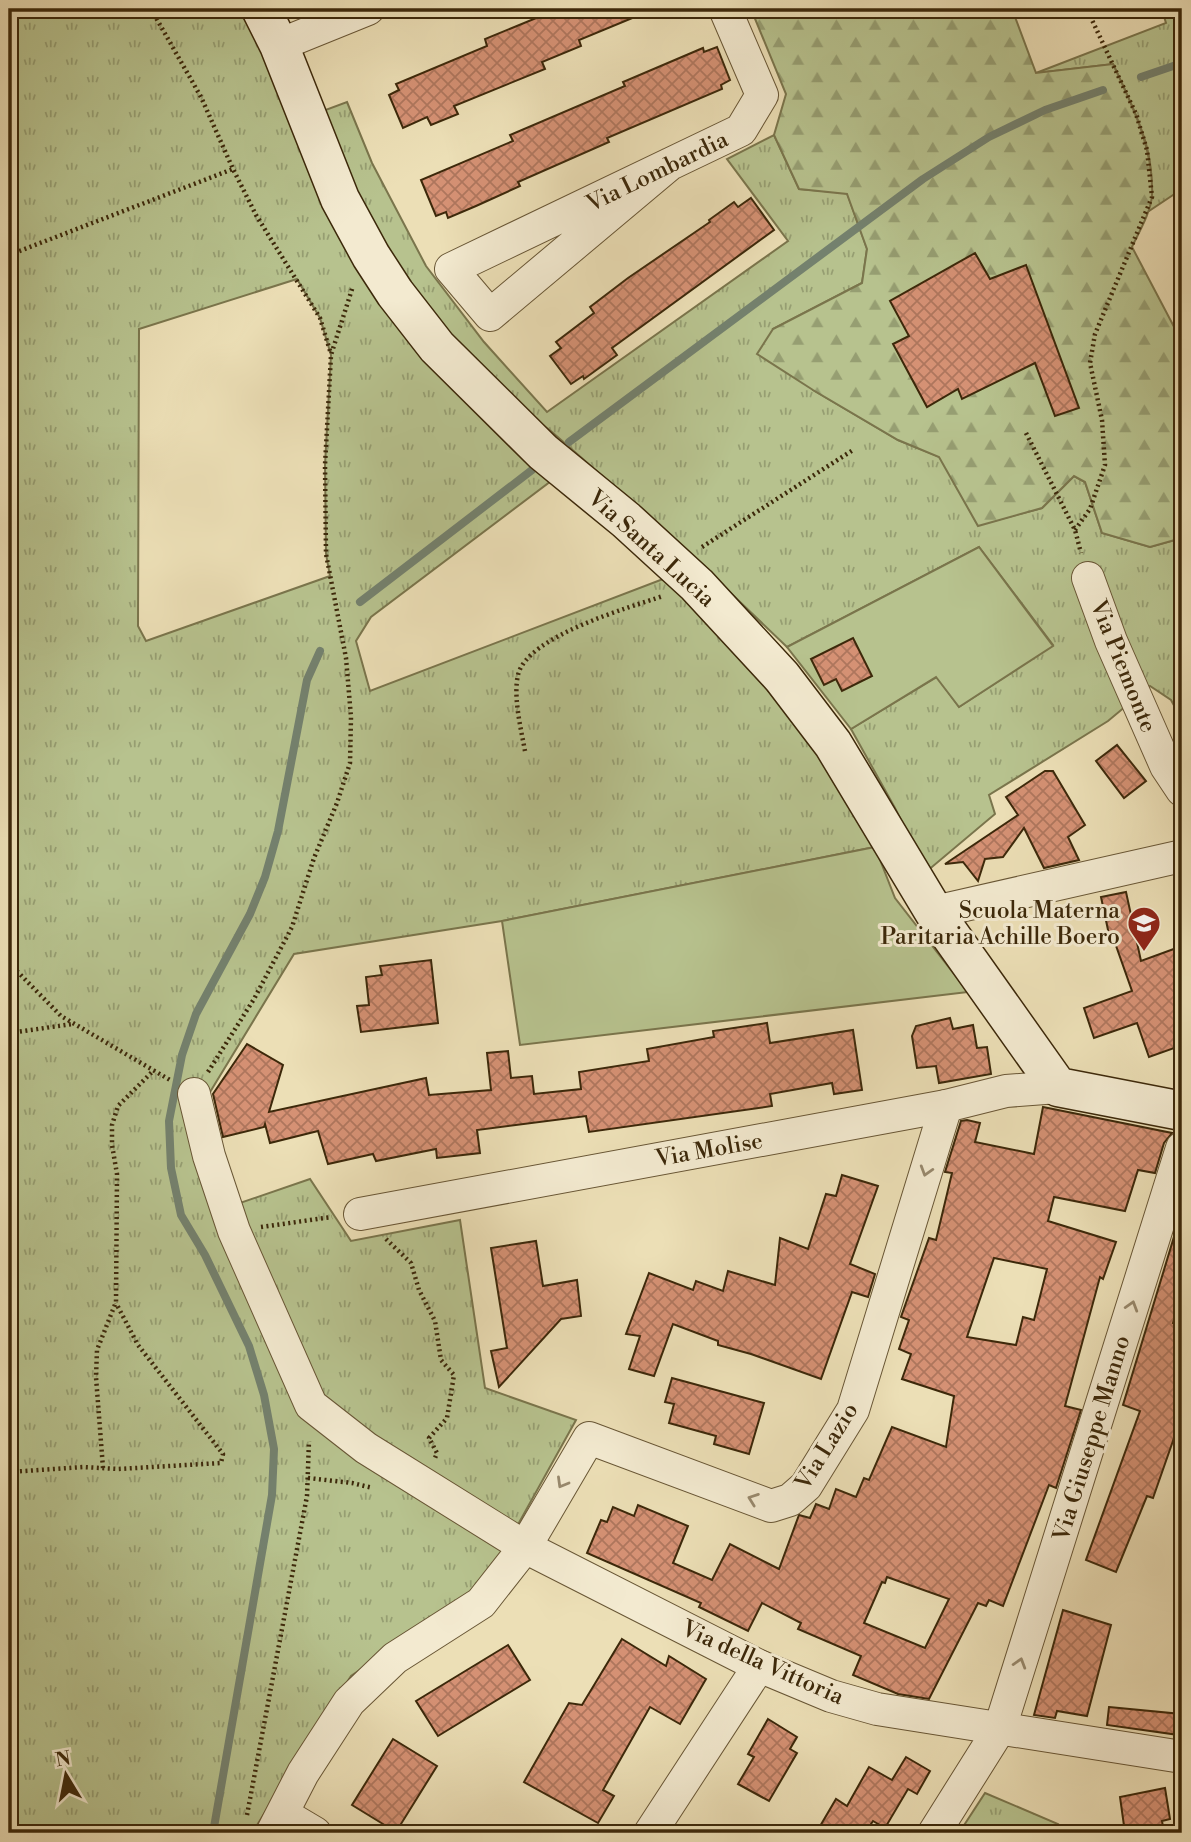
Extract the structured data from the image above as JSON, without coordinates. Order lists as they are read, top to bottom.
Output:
{
  "streets": {
    "street": [
      "Via Lombardia",
      "Via Santa Lucia",
      "Via Piemonte",
      "Via Molise",
      "Via Giuseppe Manno",
      "Via Lazio",
      "Via della Vittoria"
    ]
  },
  "crossings": [
    ["Via Santa Lucia", "Via Molise"],
    ["Via Molise", "Via Lazio"],
    ["Via Giuseppe Manno", "Via della Vittoria"],
    ["Via Lazio", "Via della Vittoria"]
  ],
  "one_way": ["Via Giuseppe Manno"],
  "places": {
    "school or university": ["Scuola Materna Paritaria Achille Boero"]
  },
  "north": "top"
}
